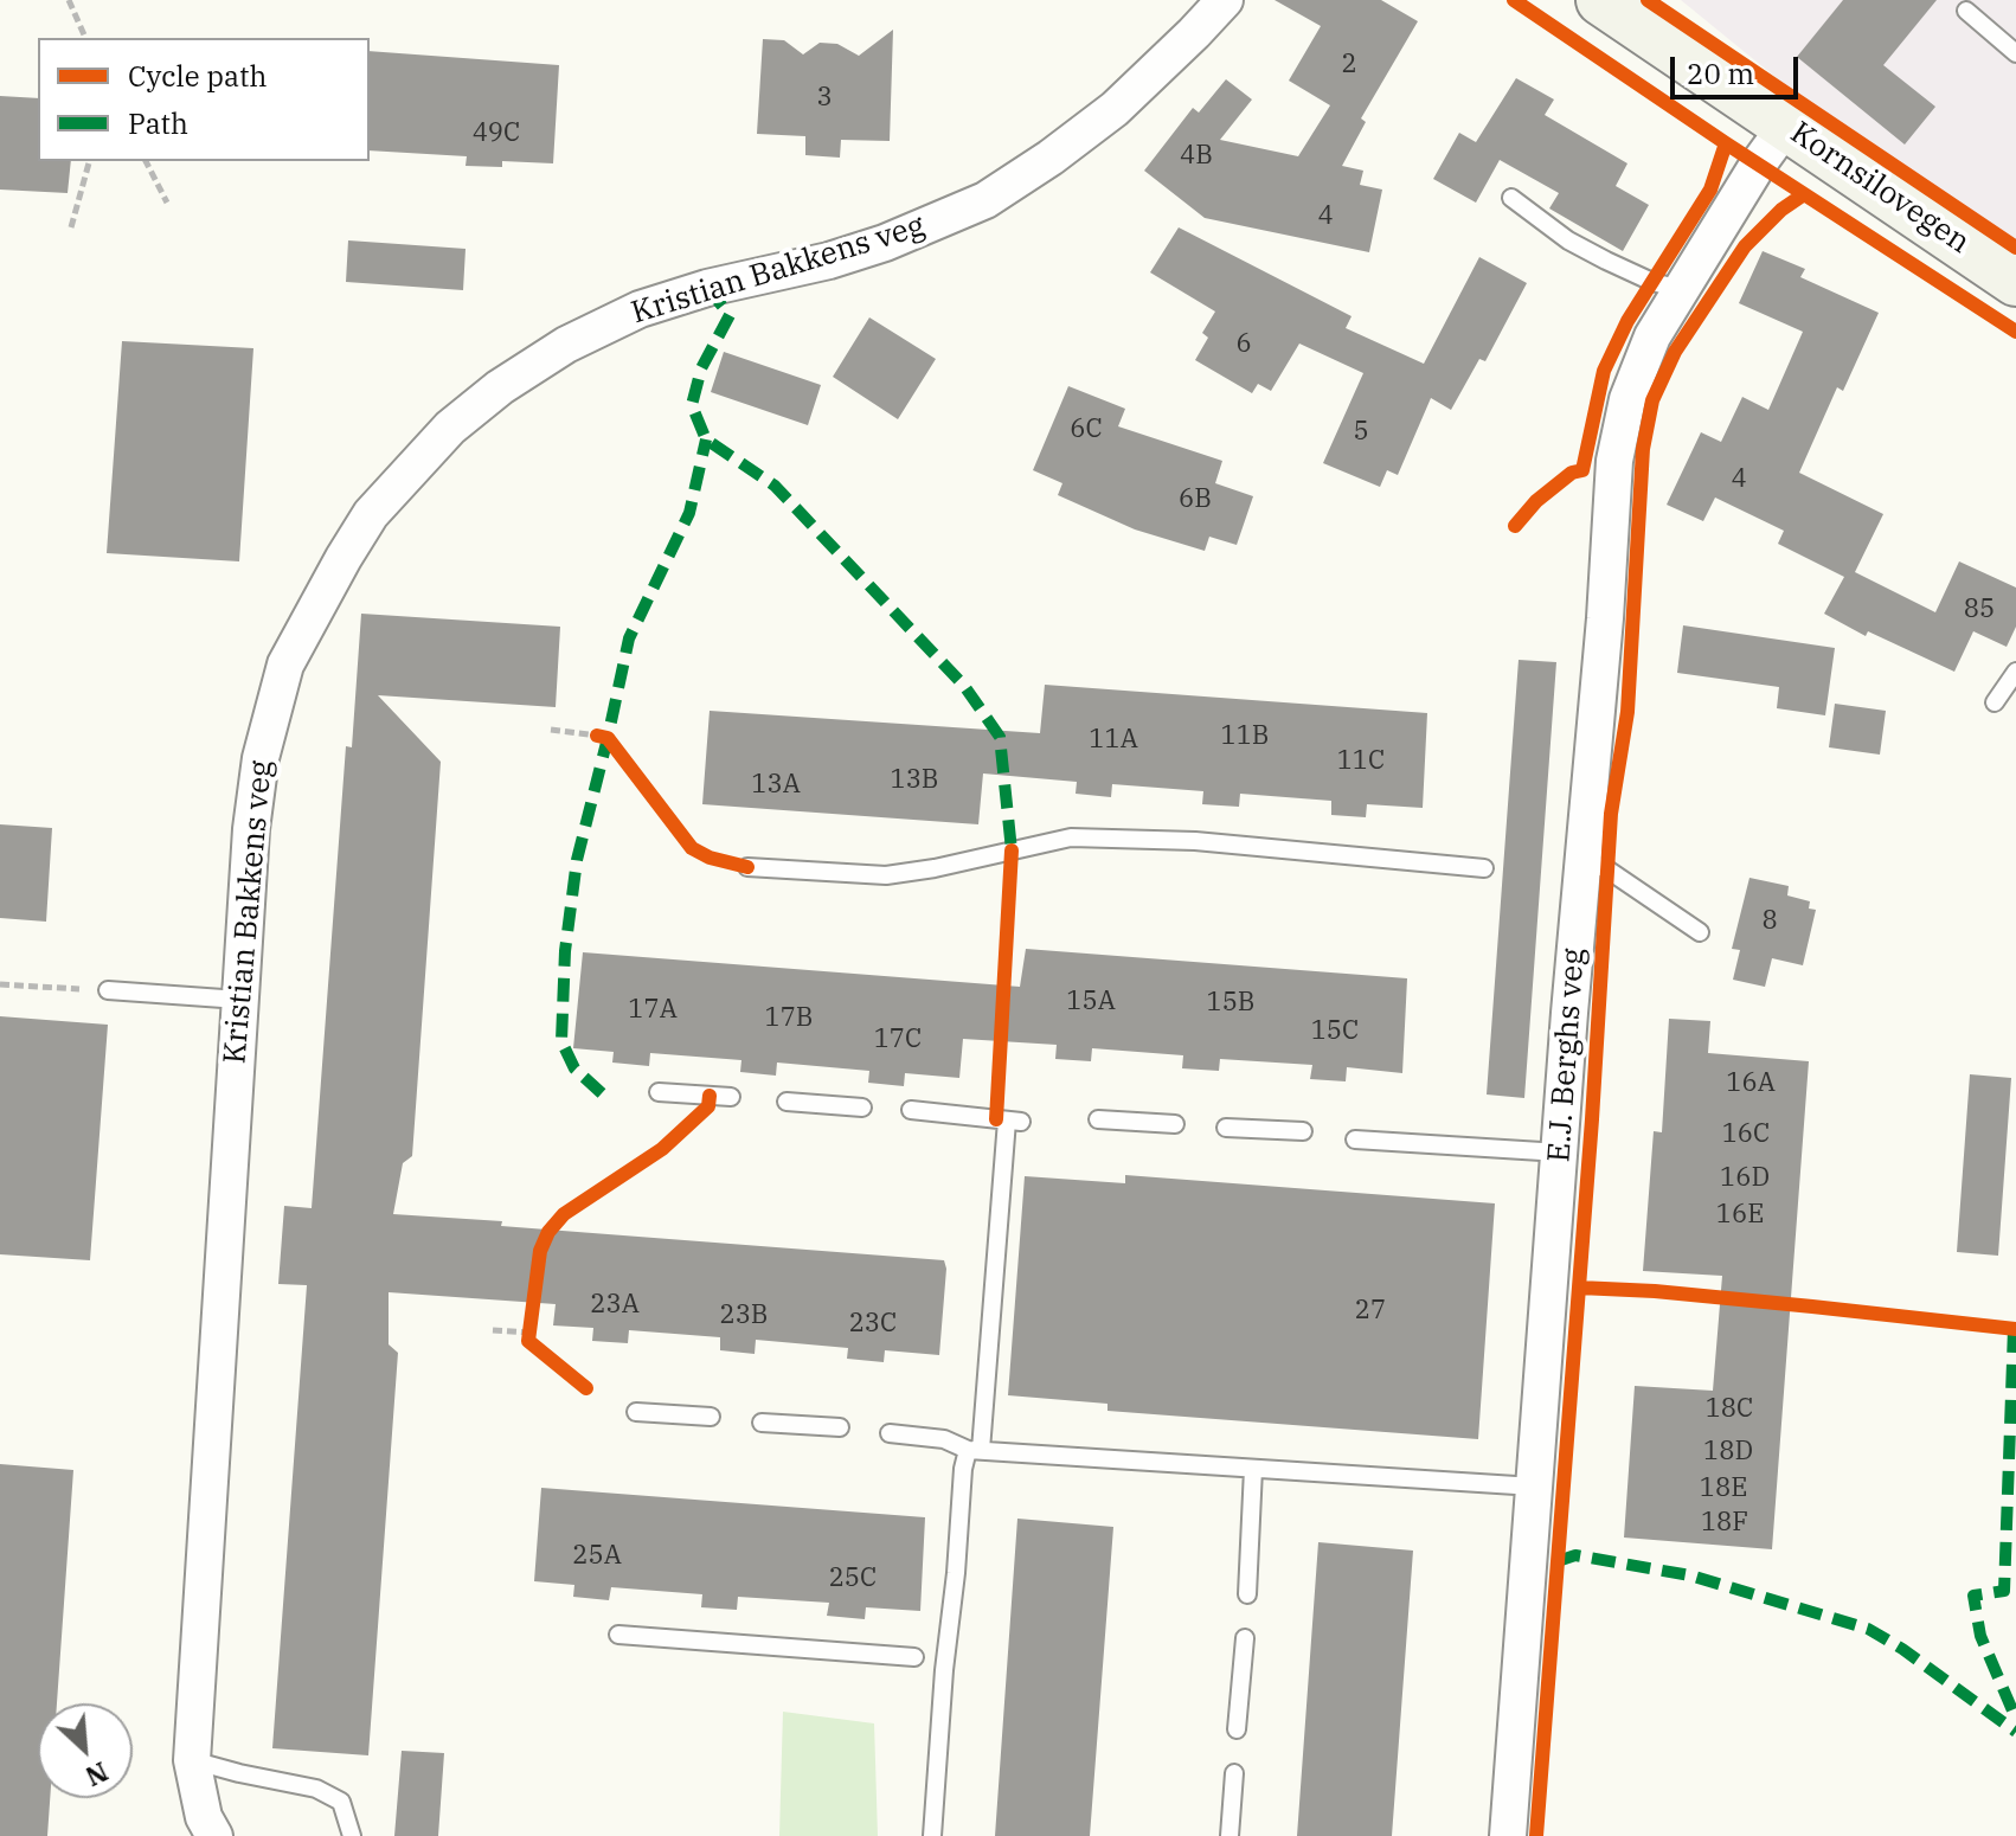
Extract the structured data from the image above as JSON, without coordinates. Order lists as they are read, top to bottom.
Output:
{
  "streets": {
    "main road": ["Kornsilovegen"],
    "street": ["Kristian Bakkens veg", "E.J. Berghs veg"]
  },
  "crossings": [
    ["Kornsilovegen", "E.J. Berghs veg"]
  ],
  "house_numbers": [
    "2",
    "3",
    "49C",
    "4B",
    "4",
    "6",
    "6C",
    "5",
    "4",
    "6B",
    "85",
    "11B",
    "11A",
    "11C",
    "13B",
    "13A",
    "8",
    "15A",
    "15B",
    "17A",
    "17B",
    "15C",
    "17C",
    "16A",
    "16C",
    "16D",
    "16E",
    "23A",
    "27",
    "23B",
    "23C",
    "18C",
    "18D",
    "18E",
    "18F",
    "25A",
    "25C"
  ],
  "legend": ["Cycle path", "Path"],
  "scale_bar": "20 m",
  "north": "bottom right"
}
